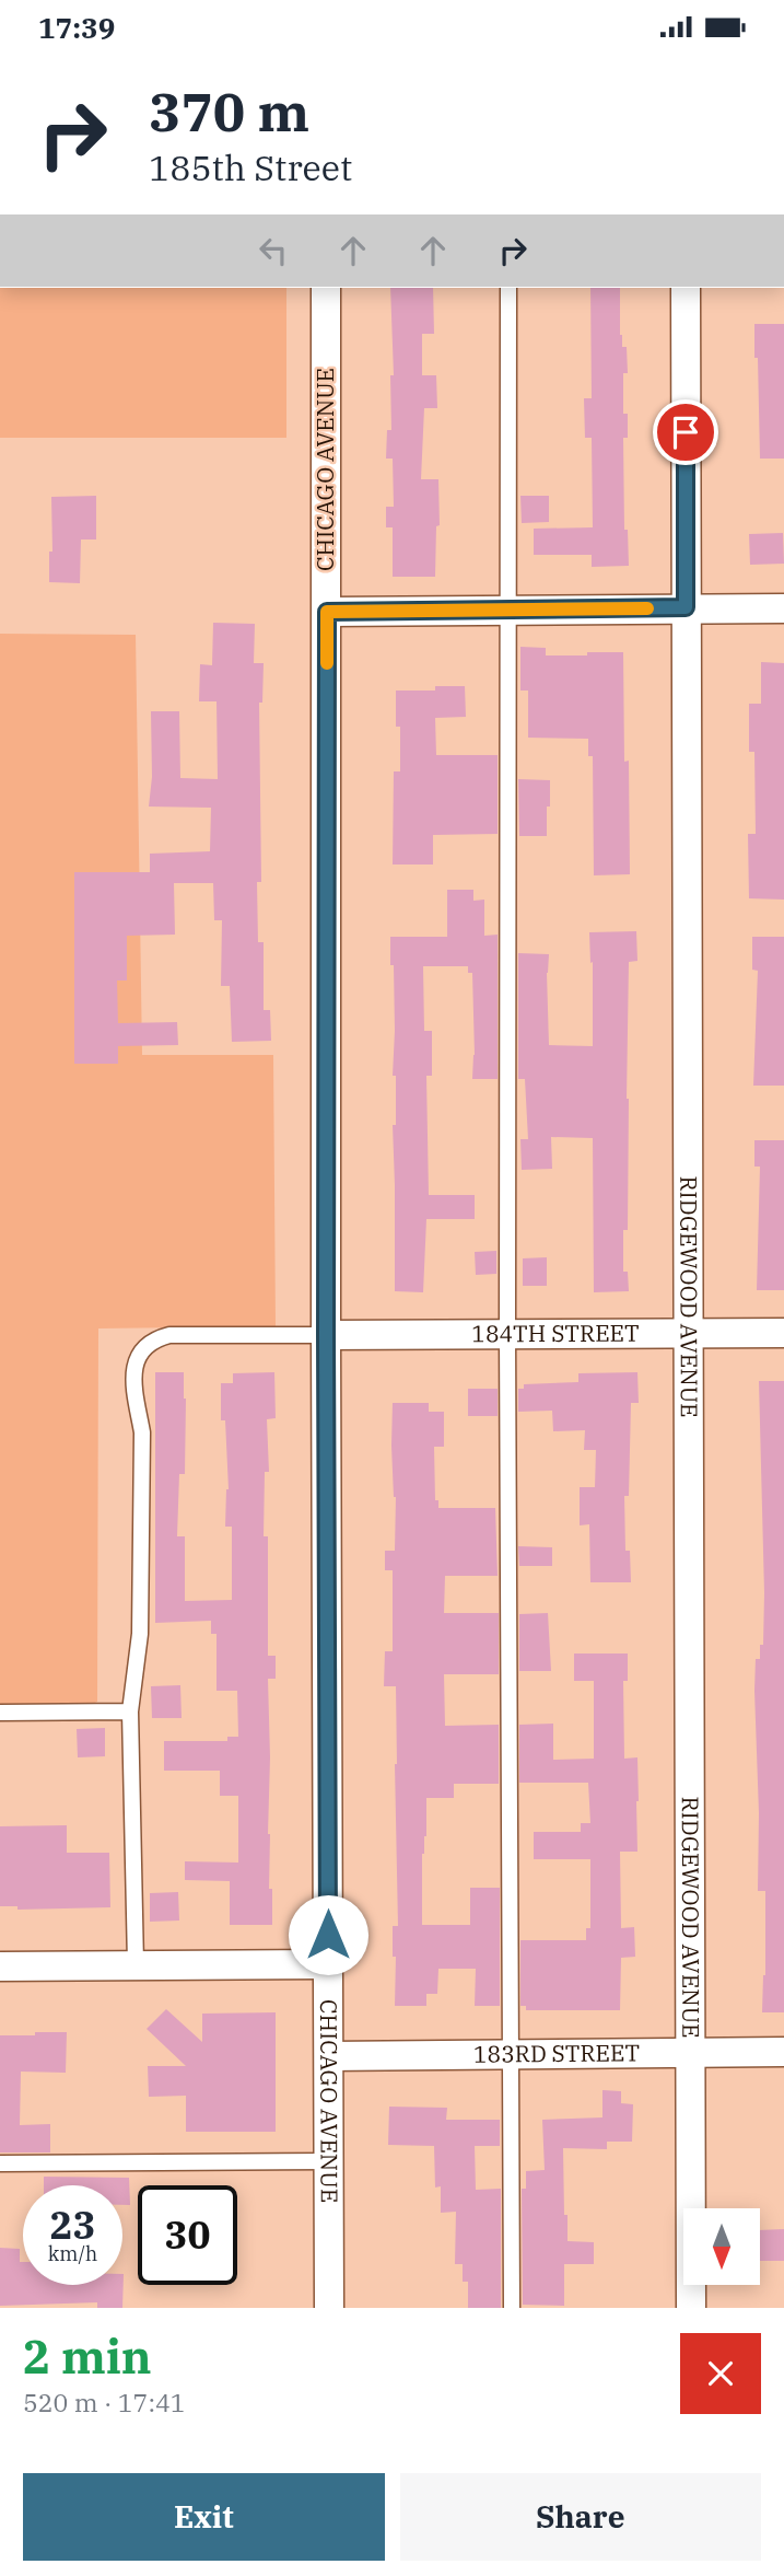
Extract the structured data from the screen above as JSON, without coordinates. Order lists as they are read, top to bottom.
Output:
{
  "streets": {
    "street": [
      "CHICAGO AVENUE",
      "RIDGEWOOD AVENUE",
      "184TH STREET",
      "183RD STREET"
    ]
  },
  "crossings": [
    ["CHICAGO AVENUE", "184TH STREET"],
    ["CHICAGO AVENUE", "183RD STREET"],
    ["RIDGEWOOD AVENUE", "184TH STREET"],
    ["RIDGEWOOD AVENUE", "183RD STREET"]
  ],
  "north": "bottom",
  "page": {
    "status": "17:39",
    "turn": ["370 m", "185th Street"],
    "speed": "23 km/h",
    "limit": "30",
    "heading": ["2 min", "520 m · 17:41"],
    "buttons": ["Exit", "Share"]
  }
}
